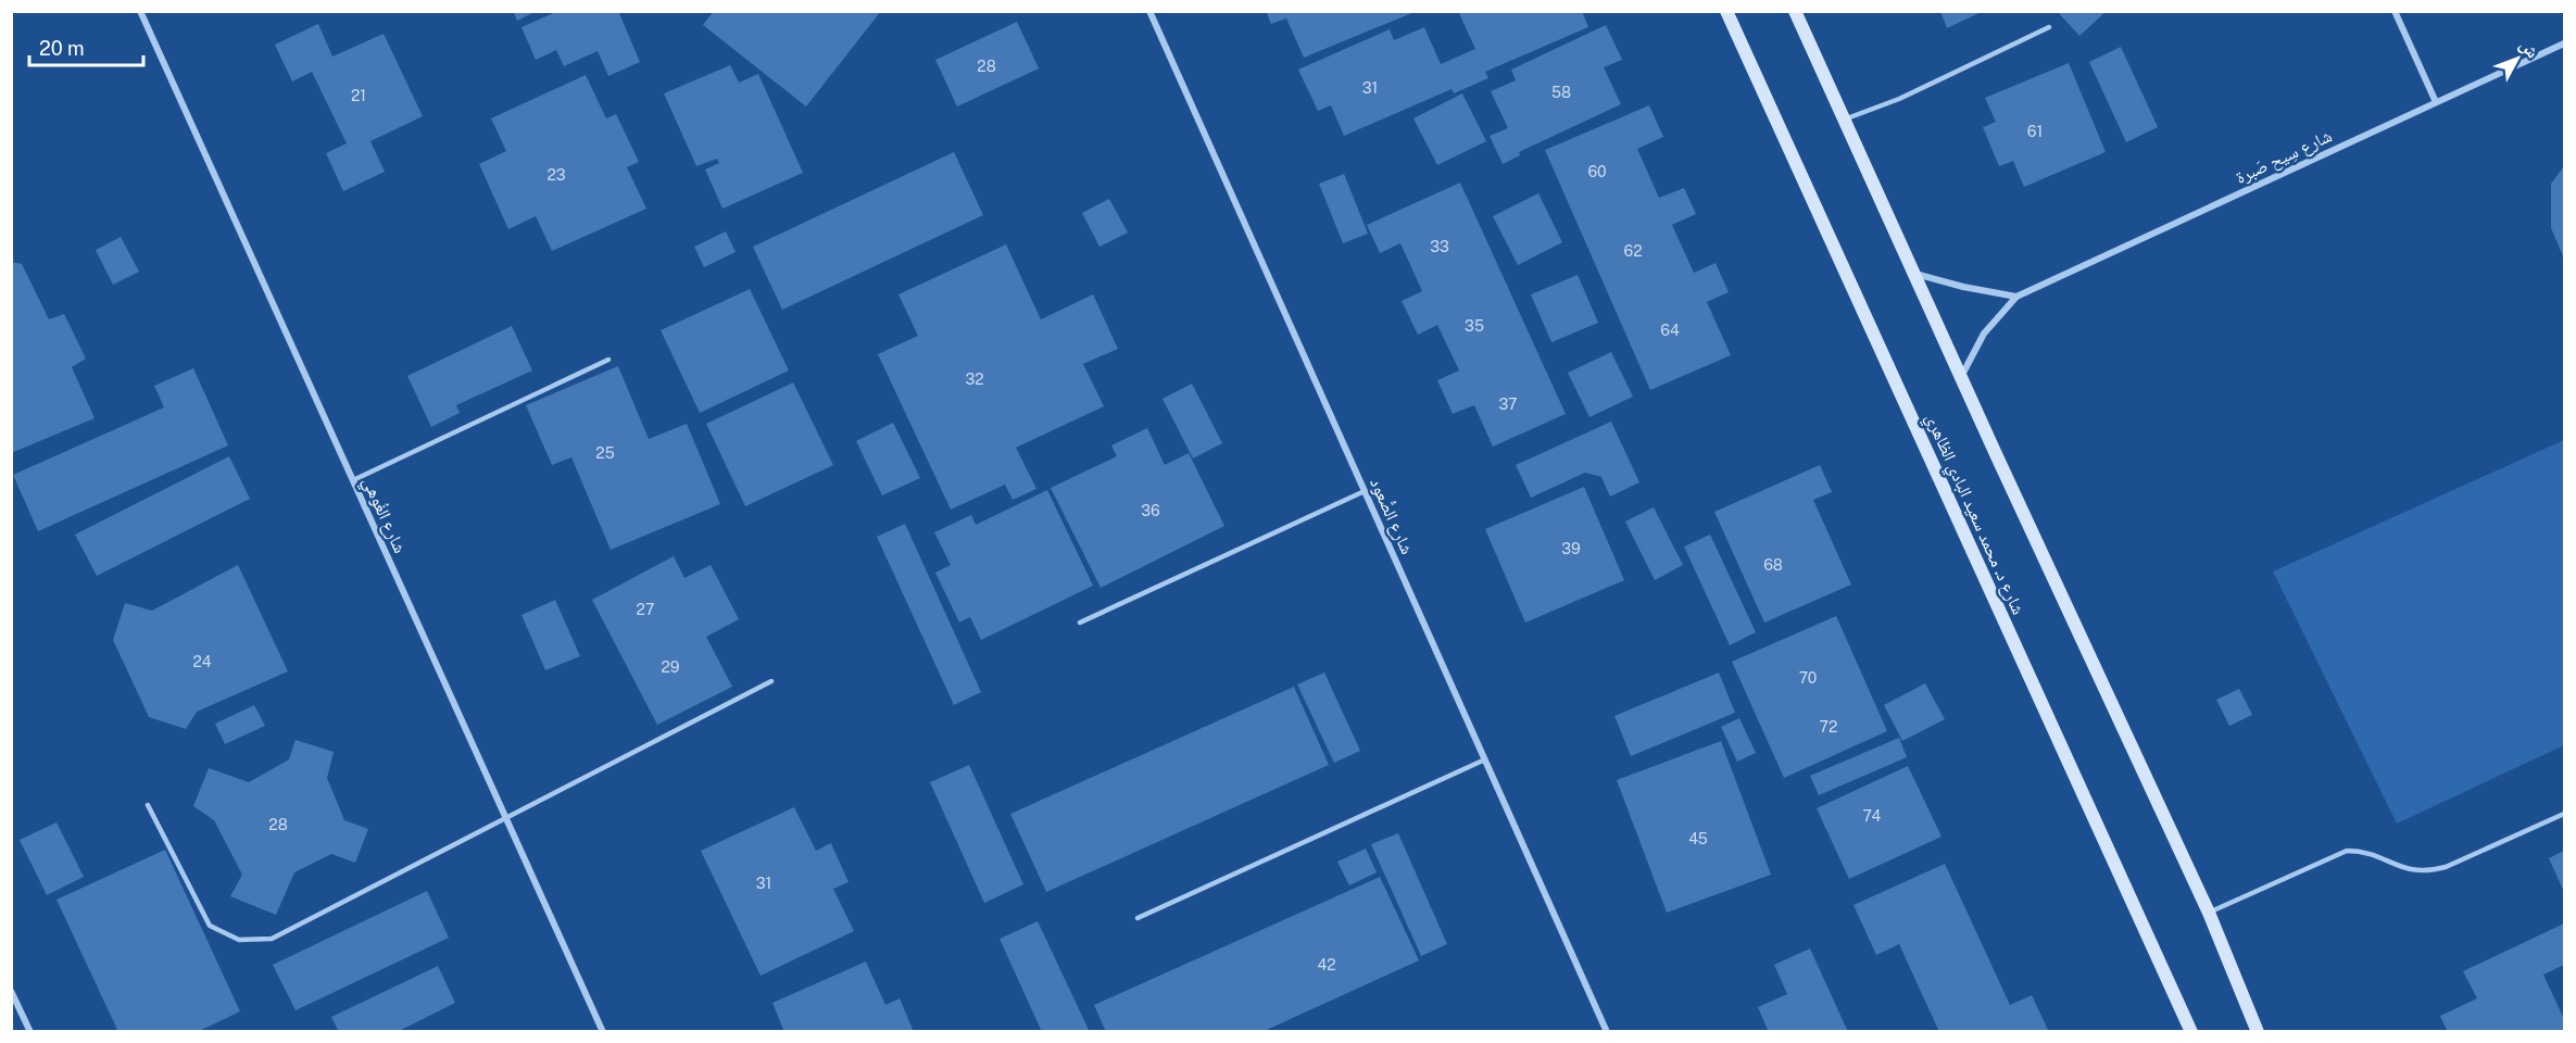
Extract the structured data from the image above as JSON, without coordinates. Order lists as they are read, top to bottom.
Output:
{
  "streets": {
    "street": [
      "شارع سِيح صَبرة",
      "شارع د. محمد سعيد البادي الظاهري",
      "شارع الغُوهي",
      "شارع الصُّعود"
    ]
  },
  "house_numbers": [
    "28",
    "31",
    "58",
    "21",
    "61",
    "60",
    "23",
    "33",
    "62",
    "35",
    "64",
    "32",
    "37",
    "25",
    "36",
    "39",
    "68",
    "27",
    "24",
    "29",
    "70",
    "72",
    "74",
    "28",
    "45",
    "31",
    "42"
  ],
  "scale_bar": "20 m",
  "north": "top right"
}
